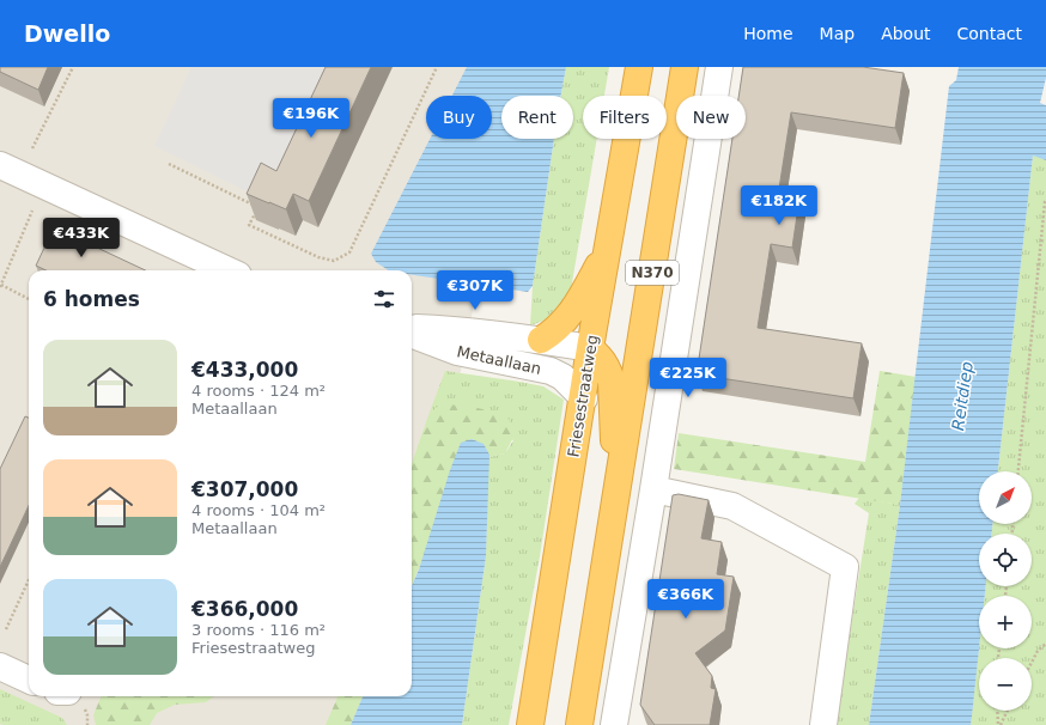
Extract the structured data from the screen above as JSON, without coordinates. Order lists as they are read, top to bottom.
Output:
{
  "streets": {
    "highway": ["N370", "Friesestraatweg"],
    "street": ["Metaallaan"]
  },
  "crossings": [
    ["Metaallaan", "Friesestraatweg"]
  ],
  "water": ["Reitdiep"],
  "north": "top right",
  "page": {
    "header": "Dwello",
    "nav": [
      "Home",
      "Map",
      "About",
      "Contact"
    ],
    "chip": [
      "Buy",
      "Rent",
      "Filters",
      "New"
    ],
    "price": [
      "€196K",
      "€182K",
      "€433K",
      "€307K",
      "€225K",
      "€366K"
    ],
    "heading": "6 homes",
    "list": [
      {
        "name": "€433,000",
        "note": "4 rooms · 124 m² · Metaallaan"
      },
      {
        "name": "€307,000",
        "note": "4 rooms · 104 m² · Metaallaan"
      },
      {
        "name": "€366,000",
        "note": "3 rooms · 116 m² · Friesestraatweg"
      }
    ],
    "map_buttons": ["+", "−"]
  }
}
